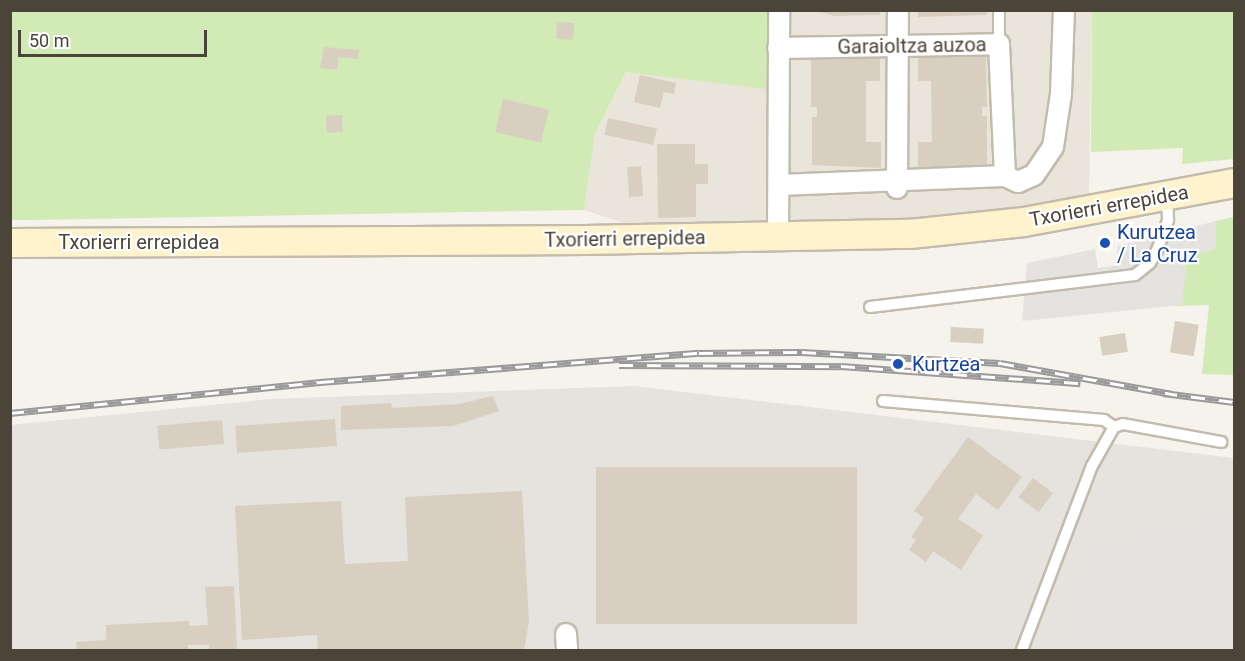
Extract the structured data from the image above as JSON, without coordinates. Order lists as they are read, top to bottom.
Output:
{
  "streets": {
    "street": ["Garaioltza auzoa", "Txorierri errepidea"]
  },
  "places": ["Kurutzea / La Cruz", "Kurtzea"],
  "scale_bar": "50 m"
}
